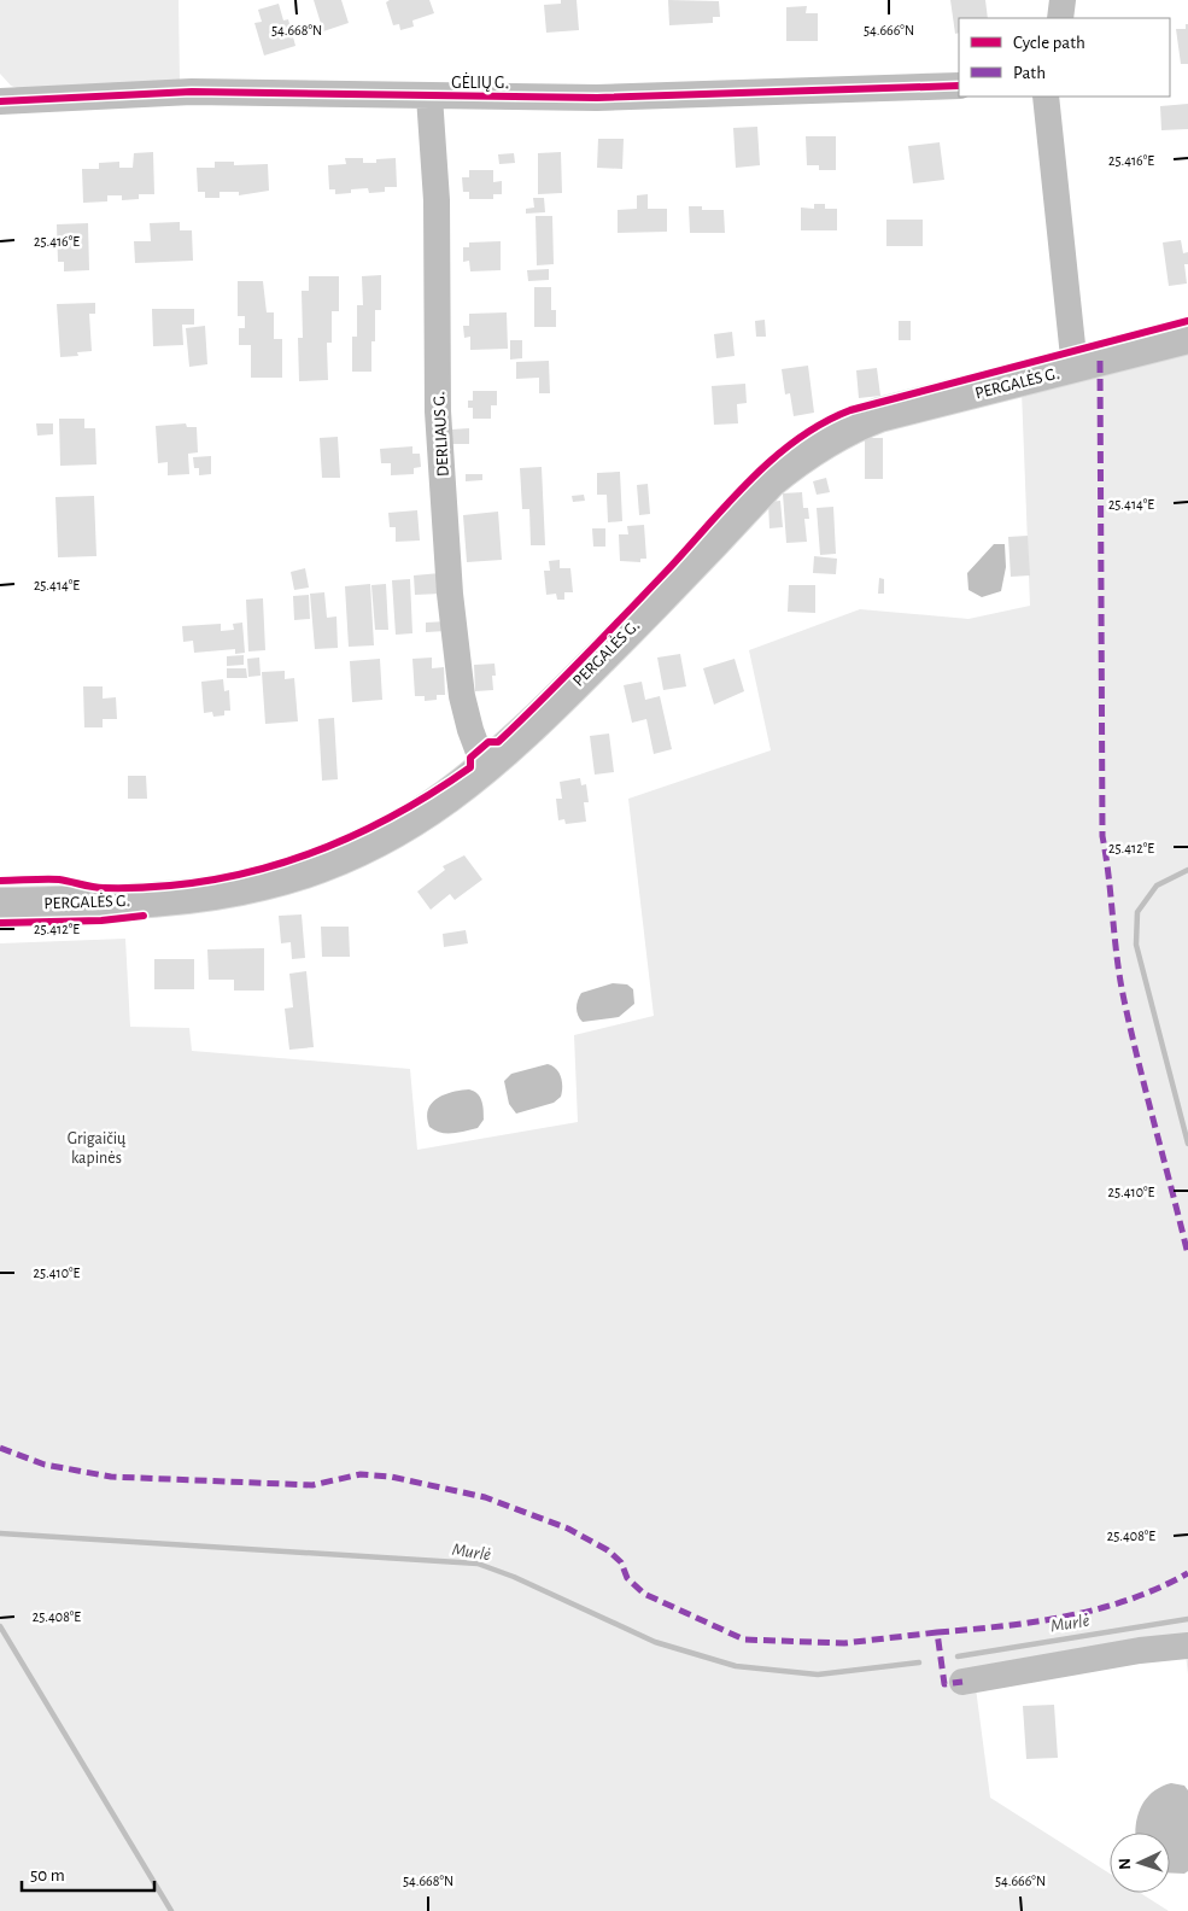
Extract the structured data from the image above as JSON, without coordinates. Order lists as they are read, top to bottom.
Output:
{
  "streets": {
    "main road": ["PERGALĖS G."],
    "street": ["GĖLIŲ G.", "DERLIAUS G."]
  },
  "crossings": [
    ["GĖLIŲ G.", "DERLIAUS G."],
    ["PERGALĖS G.", "DERLIAUS G."]
  ],
  "water": ["Murlė"],
  "parks": ["Grigaičių kapinės"],
  "legend": ["Cycle path", "Path"],
  "scale_bar": "50 m",
  "north": "left",
  "coordinates": [
    "54.668°N",
    "54.666°N",
    "25.416°E",
    "25.414°E",
    "25.412°E",
    "25.410°E",
    "25.408°E"
  ]
}
